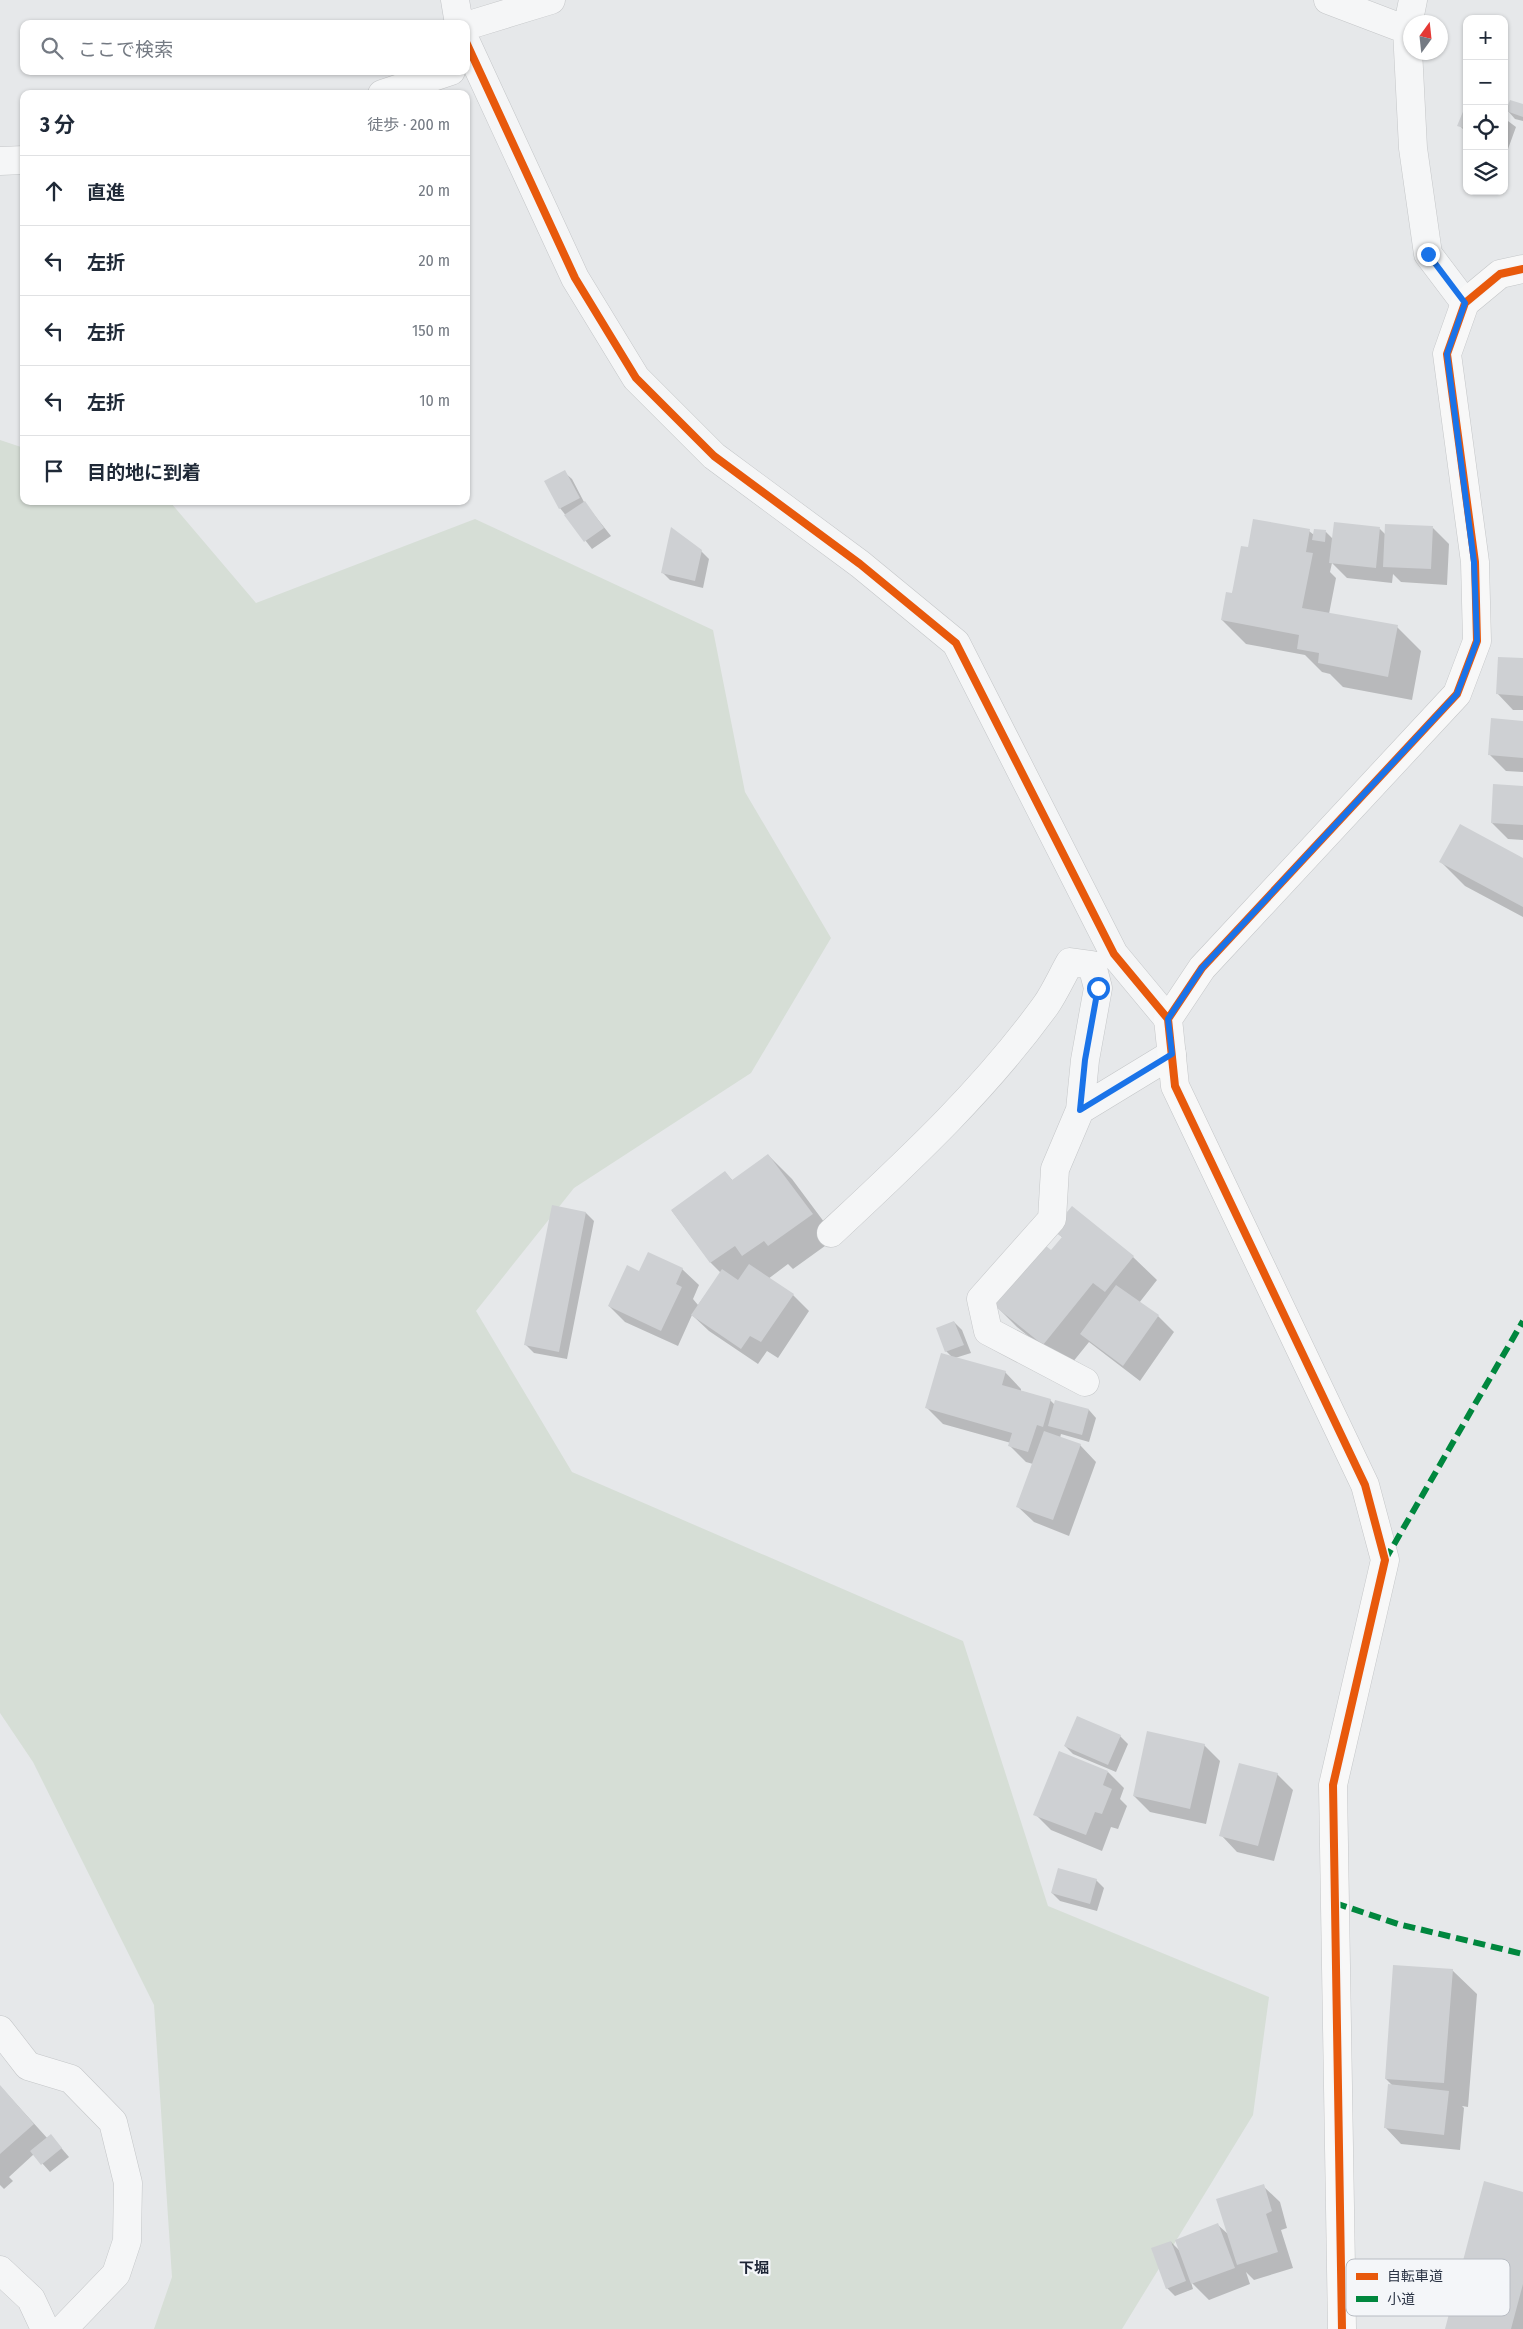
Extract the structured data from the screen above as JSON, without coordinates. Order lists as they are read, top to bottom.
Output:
{
  "districts": ["下堀"],
  "legend": ["自転車道", "小道"],
  "north": "top",
  "page": {
    "map_buttons": ["+", "−"],
    "search": "ここで検索",
    "heading": ["3 分", "徒歩 · 200 m"],
    "list": [
      ["直進", "20 m"],
      ["左折", "20 m"],
      ["左折", "150 m"],
      ["左折", "10 m"],
      "目的地に到着"
    ]
  }
}
